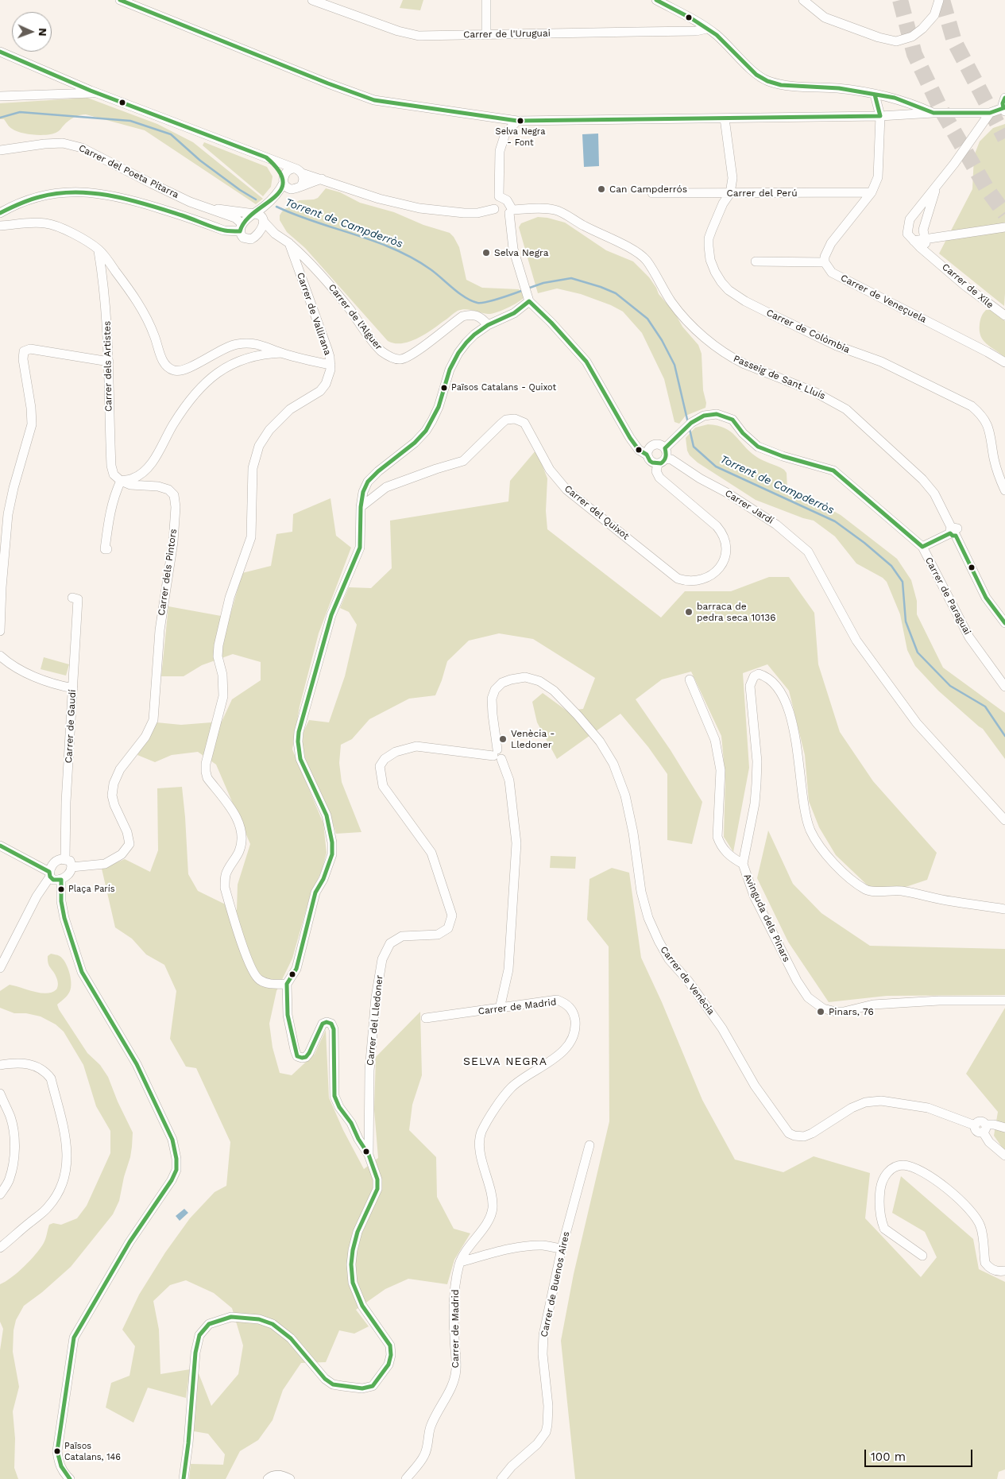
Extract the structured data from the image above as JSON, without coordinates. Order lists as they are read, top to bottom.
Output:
{
  "streets": {
    "street": [
      "Carrer de l'Uruguai",
      "Carrer del Poeta Pitarra",
      "Carrer del Perú",
      "Carrer de Xile",
      "Carrer de Veneçuela",
      "Carrer de Vallirana",
      "Carrer de l'Alguer",
      "Carrer de Colòmbia",
      "Carrer dels Artistes",
      "Passeig de Sant Lluís",
      "Carrer Jardí",
      "Carrer del Quixot",
      "Carrer dels Pintors",
      "Carrer de Paraguai",
      "Carrer de Gaudí",
      "Avinguda dels Pinars",
      "Carrer de Venècia",
      "Carrer de Madrid",
      "Carrer del Lledoner",
      "Carrer de Buenos Aires"
    ]
  },
  "crossings": [
    ["Carrer del Perú", "Carrer de Colòmbia"],
    ["Carrer de Vallirana", "Carrer de l'Alguer"],
    ["Carrer dels Artistes", "Carrer dels Pintors"],
    ["Carrer Jardí", "Carrer del Quixot"],
    ["Carrer Jardí", "Carrer de Paraguai"],
    ["Carrer del Quixot", "Carrer de Paraguai"],
    ["Carrer dels Pintors", "Carrer de Gaudí"],
    ["Carrer de Venècia", "Carrer de Madrid"],
    ["Carrer de Venècia", "Carrer del Lledoner"]
  ],
  "districts": ["SELVA NEGRA"],
  "water": ["Torrent de Campderròs"],
  "places": [
    "Selva Negra - Font",
    "Can Campderrós",
    "Selva Negra",
    "Països Catalans - Quixot",
    "barraca de pedra seca 10136",
    "Venècia - Lledoner",
    "Plaça París",
    "Pinars, 76",
    "Països Catalans, 146"
  ],
  "scale_bar": "100 m",
  "north": "right"
}
